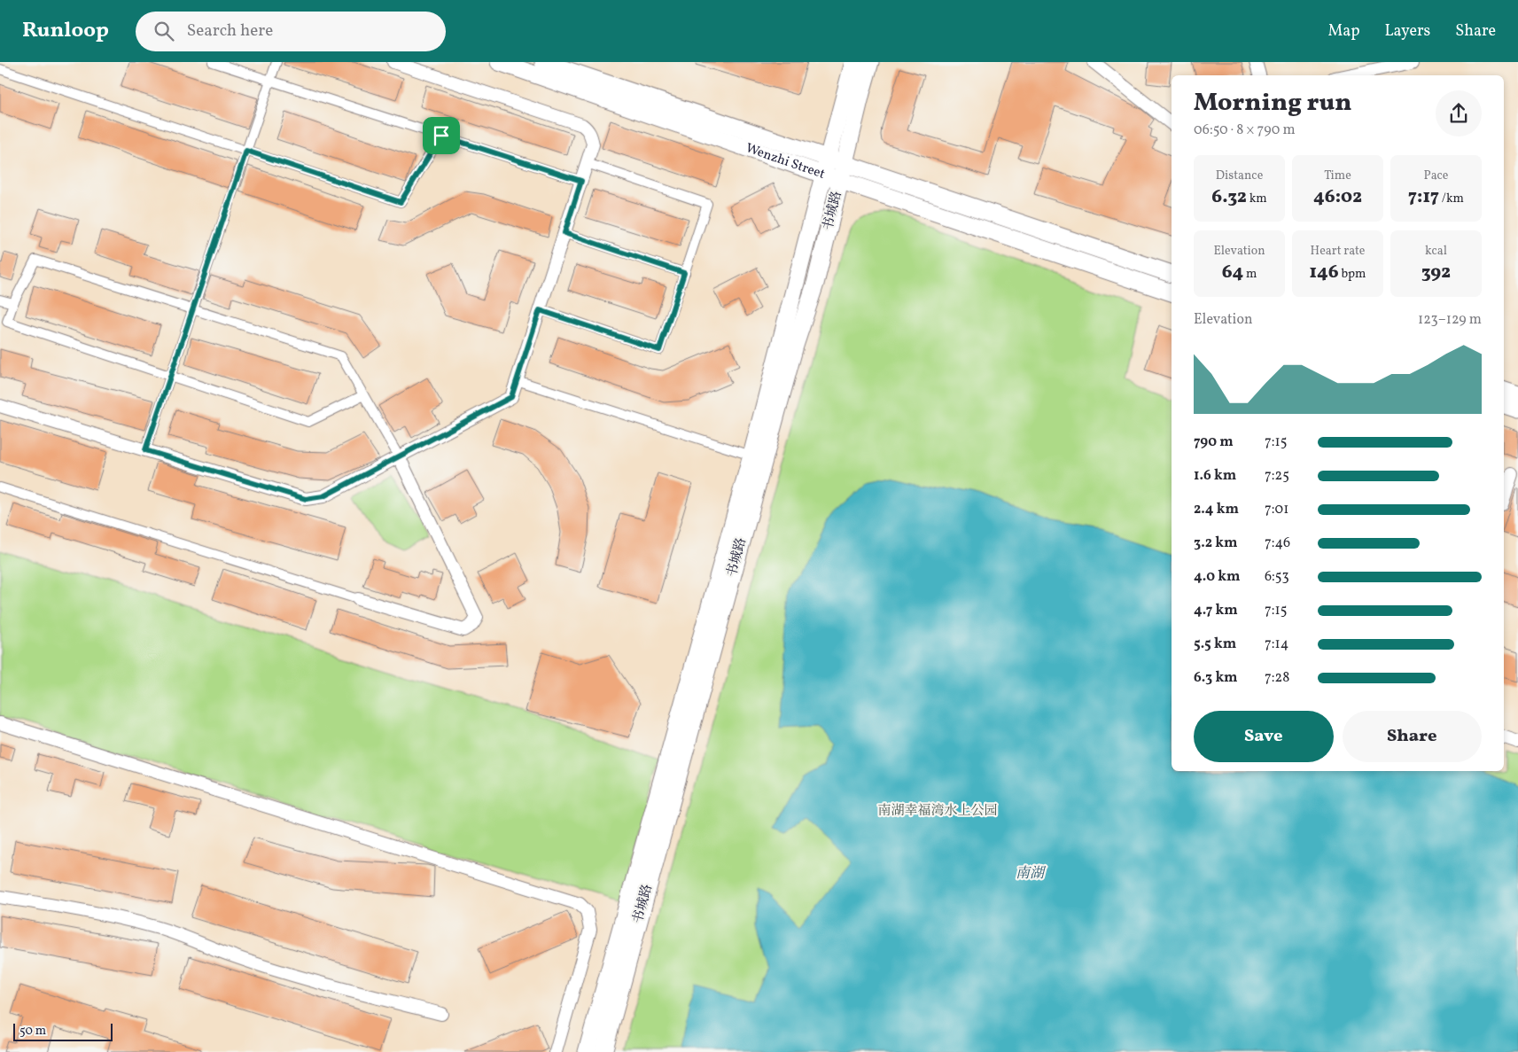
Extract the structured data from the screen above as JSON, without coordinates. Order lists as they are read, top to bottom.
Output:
{
  "streets": {
    "main road": ["Wenzhi Street", "书城路"]
  },
  "crossings": [
    ["Wenzhi Street", "书城路"]
  ],
  "water": ["南湖"],
  "parks": ["南湖幸福湾水上公园"],
  "scale_bar": "50 m",
  "page": {
    "header": "Runloop",
    "search": "Search here",
    "nav": ["Map", "Layers", "Share"],
    "heading": ["Morning run", "06:50 · 8 × 790 m"],
    "stats": [
      ["Distance", "6.32 km"],
      ["Time", "46:02"],
      ["Pace", "7:17 /km"],
      ["Elevation", "64 m"],
      ["Heart rate", "146 bpm"],
      ["kcal", "392"]
    ],
    "chart": ["Elevation", "123–129 m"],
    "list": [
      {
        "name": "790 m",
        "note": "7:15"
      },
      {
        "name": "1.6 km",
        "note": "7:25"
      },
      {
        "name": "2.4 km",
        "note": "7:01"
      },
      {
        "name": "3.2 km",
        "note": "7:46"
      },
      {
        "name": "4.0 km",
        "note": "6:53"
      },
      {
        "name": "4.7 km",
        "note": "7:15"
      },
      {
        "name": "5.5 km",
        "note": "7:14"
      },
      {
        "name": "6.3 km",
        "note": "7:28"
      }
    ],
    "buttons": ["Save", "Share"],
    "scale": "50 m"
  }
}
